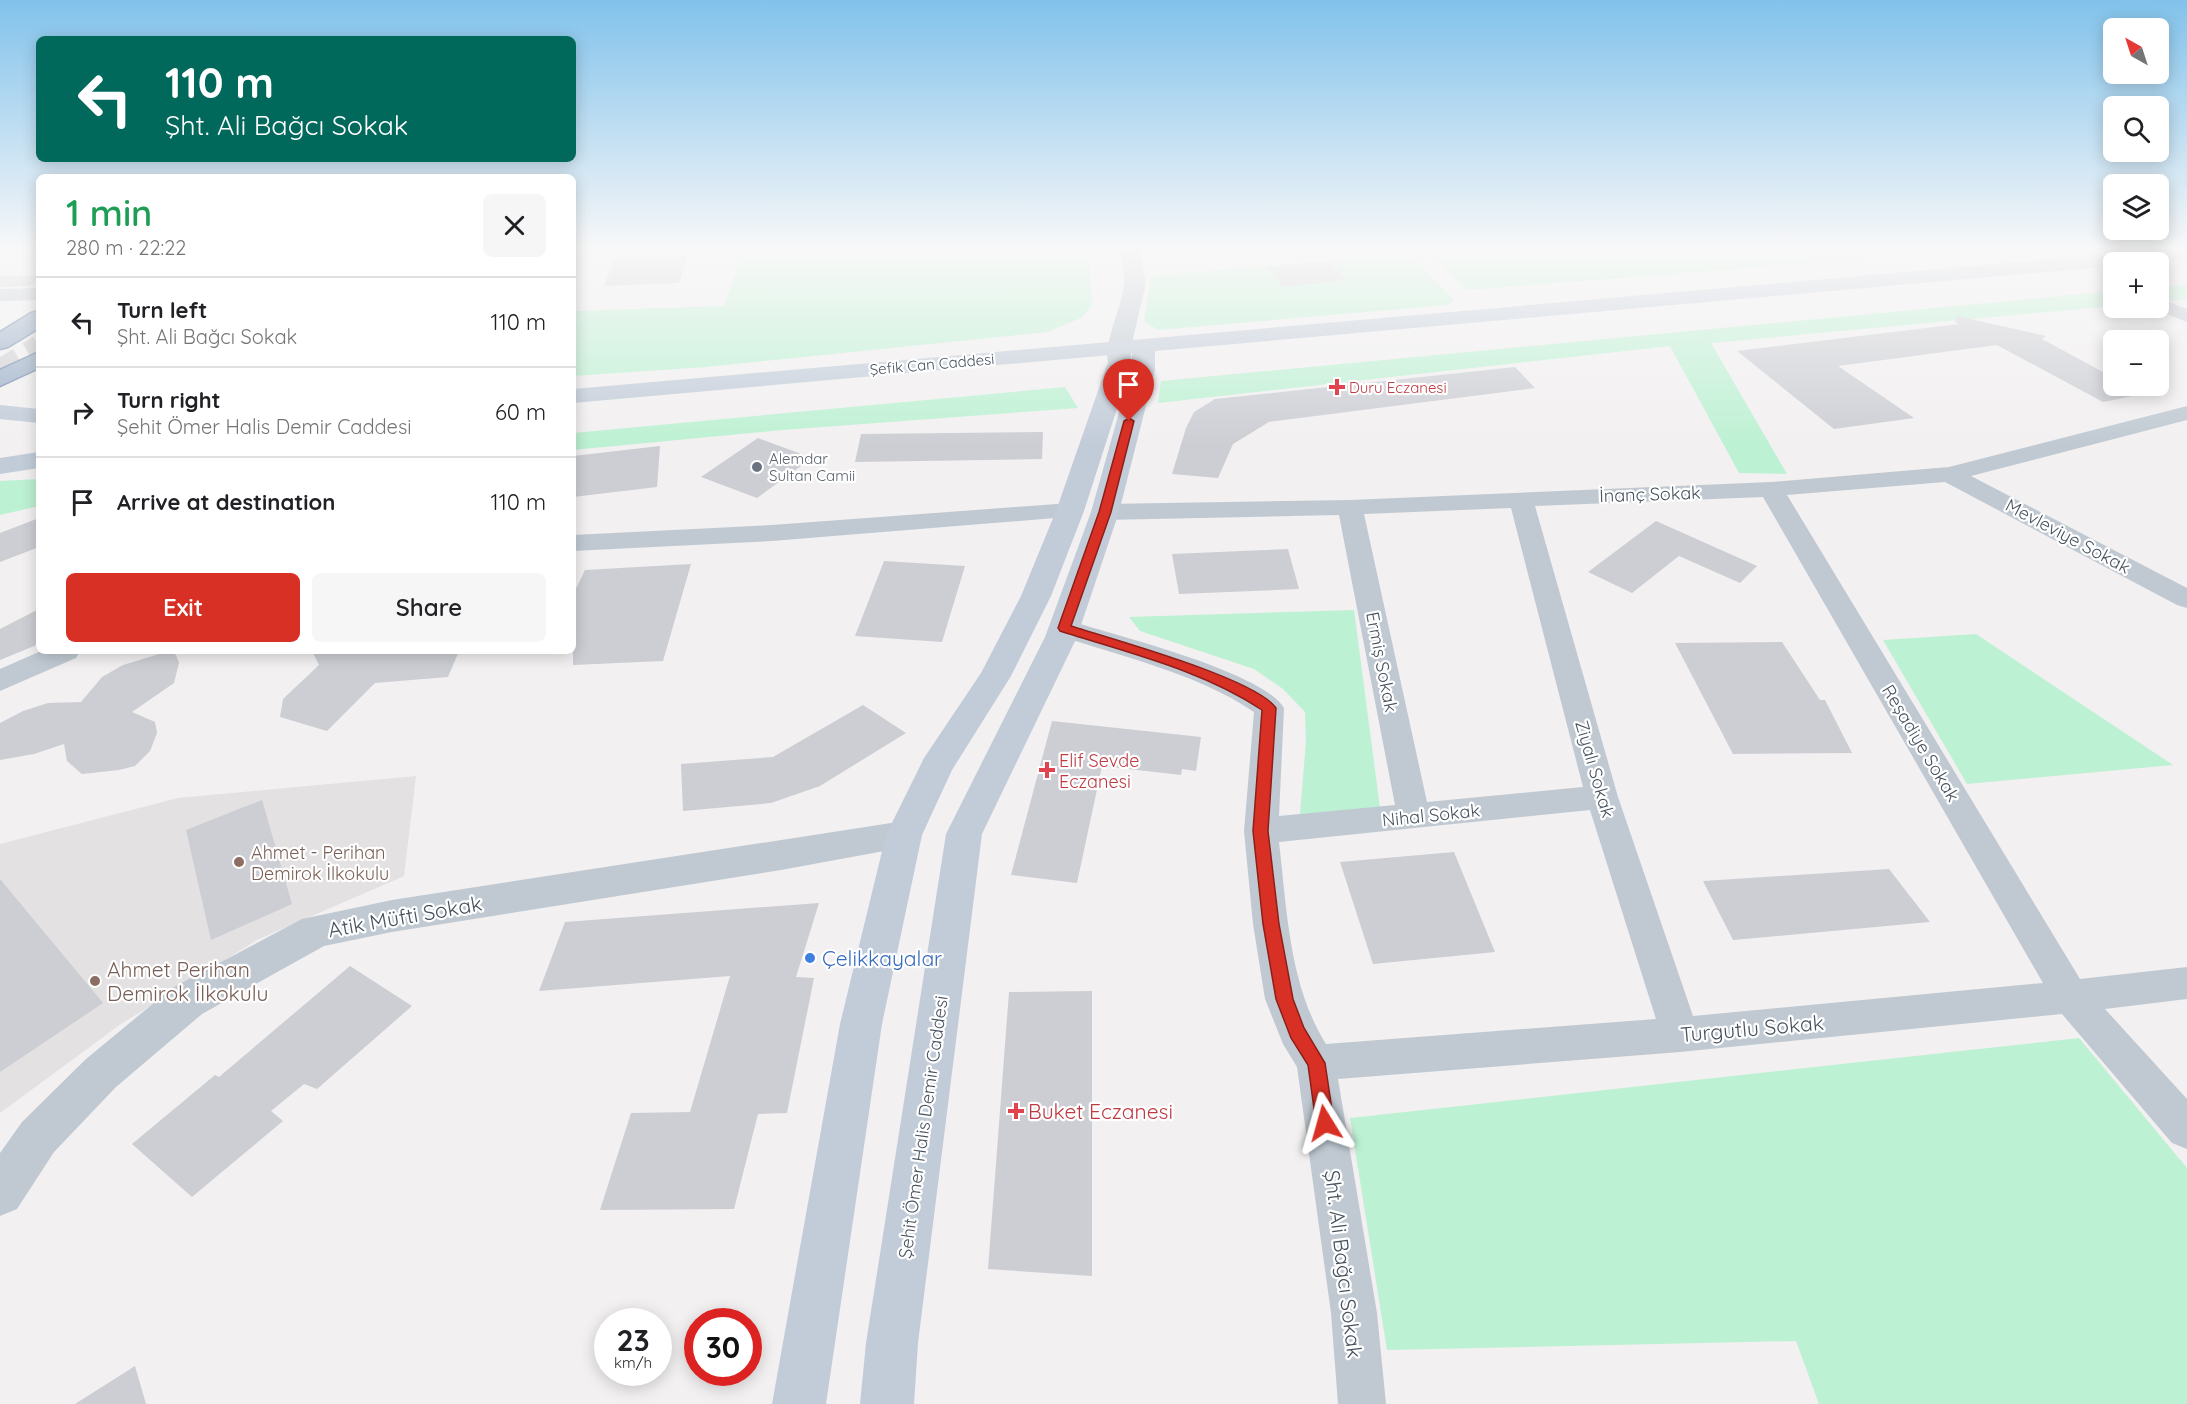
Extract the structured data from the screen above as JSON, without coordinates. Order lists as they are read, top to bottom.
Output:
{
  "streets": {
    "main road": ["Şefik Can Caddesi", "Şehit Ömer Halis Demir Caddesi"],
    "street": [
      "İnanç Sokak",
      "Mevleviye Sokak",
      "Ermiş Sokak",
      "Reşadiye Sokak",
      "Ziyalı Sokak",
      "Nihal Sokak",
      "Atik Müfti Sokak",
      "Turgutlu Sokak",
      "Şht. Ali Bağcı Sokak"
    ]
  },
  "crossings": [
    ["Şefik Can Caddesi", "Şehit Ömer Halis Demir Caddesi"],
    ["İnanç Sokak", "Mevleviye Sokak"],
    ["İnanç Sokak", "Ermiş Sokak"],
    ["İnanç Sokak", "Reşadiye Sokak"],
    ["İnanç Sokak", "Ziyalı Sokak"],
    ["İnanç Sokak", "Şehit Ömer Halis Demir Caddesi"],
    ["Ermiş Sokak", "Nihal Sokak"],
    ["Reşadiye Sokak", "Turgutlu Sokak"],
    ["Ziyalı Sokak", "Nihal Sokak"],
    ["Ziyalı Sokak", "Turgutlu Sokak"],
    ["Nihal Sokak", "Şht. Ali Bağcı Sokak"],
    ["Atik Müfti Sokak", "Şehit Ömer Halis Demir Caddesi"],
    ["Turgutlu Sokak", "Şht. Ali Bağcı Sokak"],
    ["Şehit Ömer Halis Demir Caddesi", "Şht. Ali Bağcı Sokak"]
  ],
  "places": {
    "health": ["Duru Eczanesi", "Elif Sevde Eczanesi", "Buket Eczanesi"],
    "other": [
      "Alemdar Sultan Camii",
      "Ahmet - Perihan Demirok İlkokulu",
      "Çelikkayalar",
      "Ahmet Perihan Demirok İlkokulu"
    ]
  },
  "north": "top left",
  "page": {
    "map_buttons": ["+", "−"],
    "turn": ["110 m", "Şht. Ali Bağcı Sokak"],
    "heading": ["1 min", "280 m · 22:22"],
    "list": [
      {
        "name": "Turn left",
        "note": "Şht. Ali Bağcı Sokak",
        "value": "110 m"
      },
      {
        "name": "Turn right",
        "note": "Şehit Ömer Halis Demir Caddesi",
        "value": "60 m"
      },
      {
        "name": "Arrive at destination",
        "value": "110 m"
      }
    ],
    "buttons": ["Exit", "Share"],
    "speed": "23 km/h",
    "limit": "30"
  }
}
